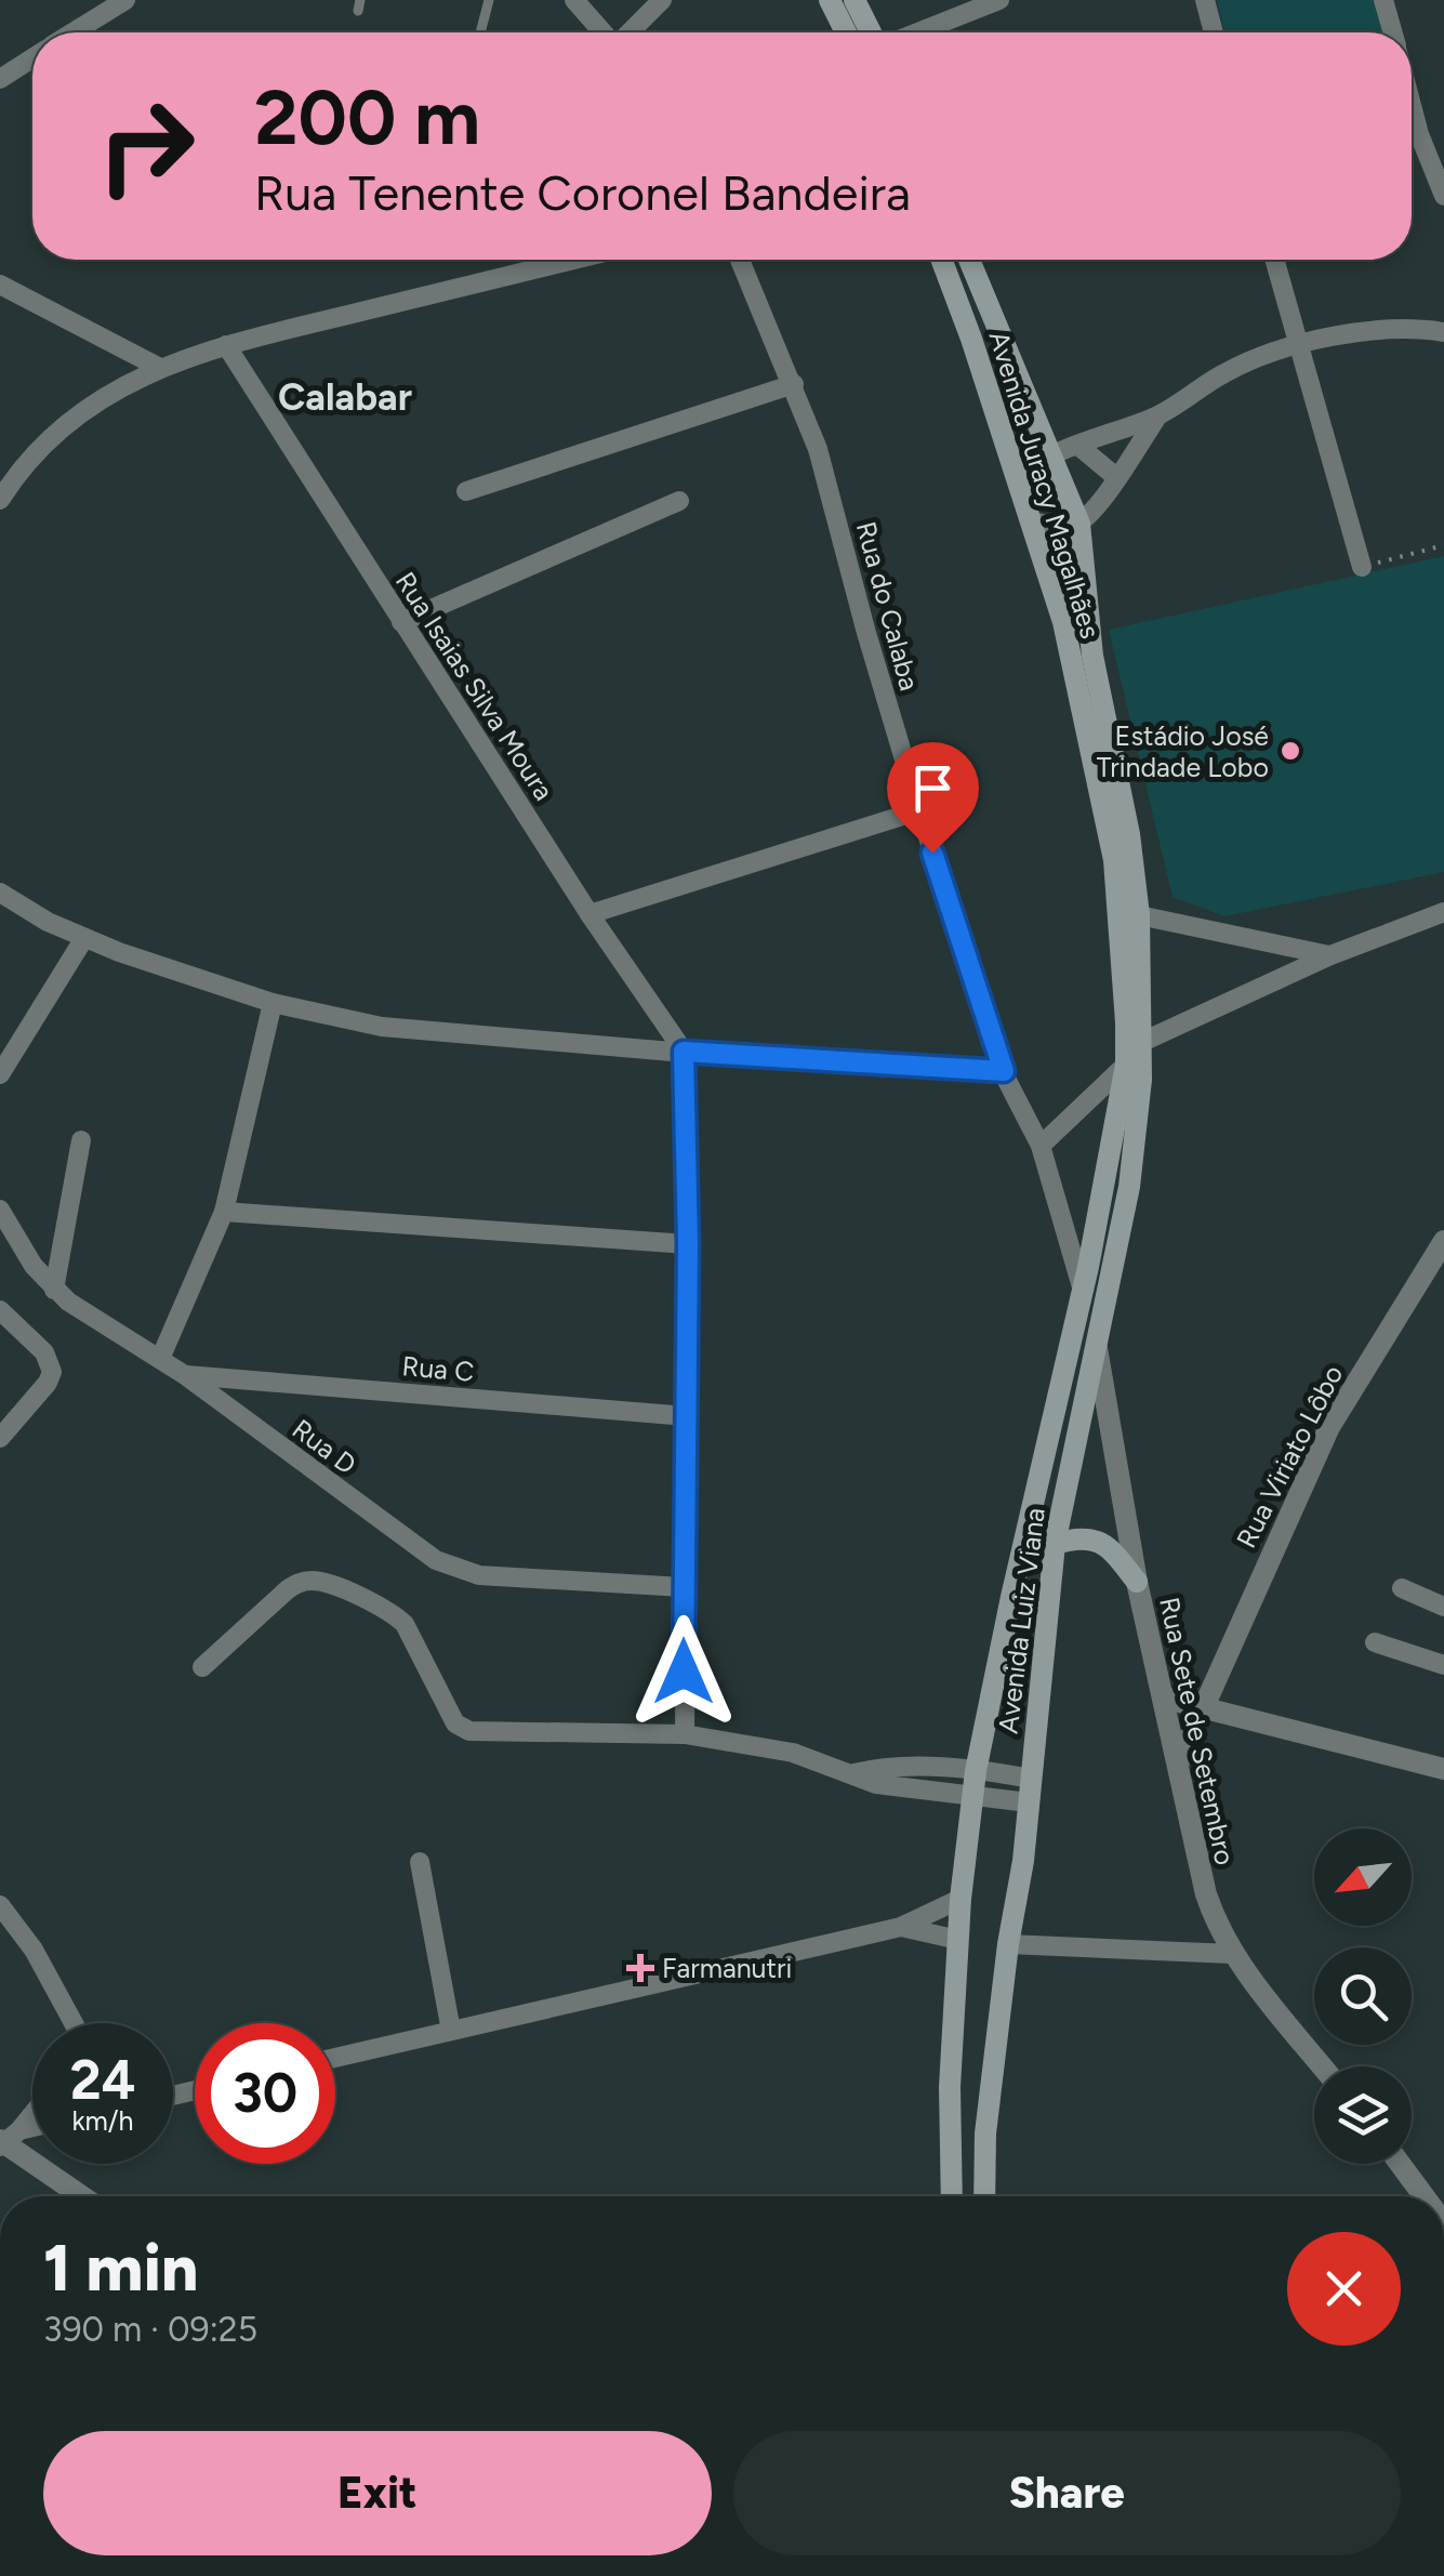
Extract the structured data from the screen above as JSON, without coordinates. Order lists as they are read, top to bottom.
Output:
{
  "streets": {
    "main road": ["Avenida Juracy Magalhães", "Avenida Luiz Viana"],
    "street": [
      "Rua do Calaba",
      "Rua Isaias Silva Moura",
      "Rua C",
      "Rua D",
      "Rua Viriato Lôbo",
      "Rua Sete de Setembro"
    ]
  },
  "crossings": [
    ["Avenida Juracy Magalhães", "Avenida Luiz Viana"],
    ["Rua do Calaba", "Avenida Luiz Viana"],
    ["Rua C", "Rua D"],
    ["Rua Viriato Lôbo", "Rua Sete de Setembro"],
    ["Avenida Luiz Viana", "Rua Sete de Setembro"]
  ],
  "districts": ["Calabar"],
  "places": {
    "other": ["Estádio José Trindade Lobo"],
    "health": ["Farmanutri"]
  },
  "north": "bottom left",
  "page": {
    "turn": ["200 m", "Rua Tenente Coronel Bandeira"],
    "speed": "24 km/h",
    "limit": "30",
    "heading": ["1 min", "390 m · 09:25"],
    "buttons": ["Exit", "Share"]
  }
}
